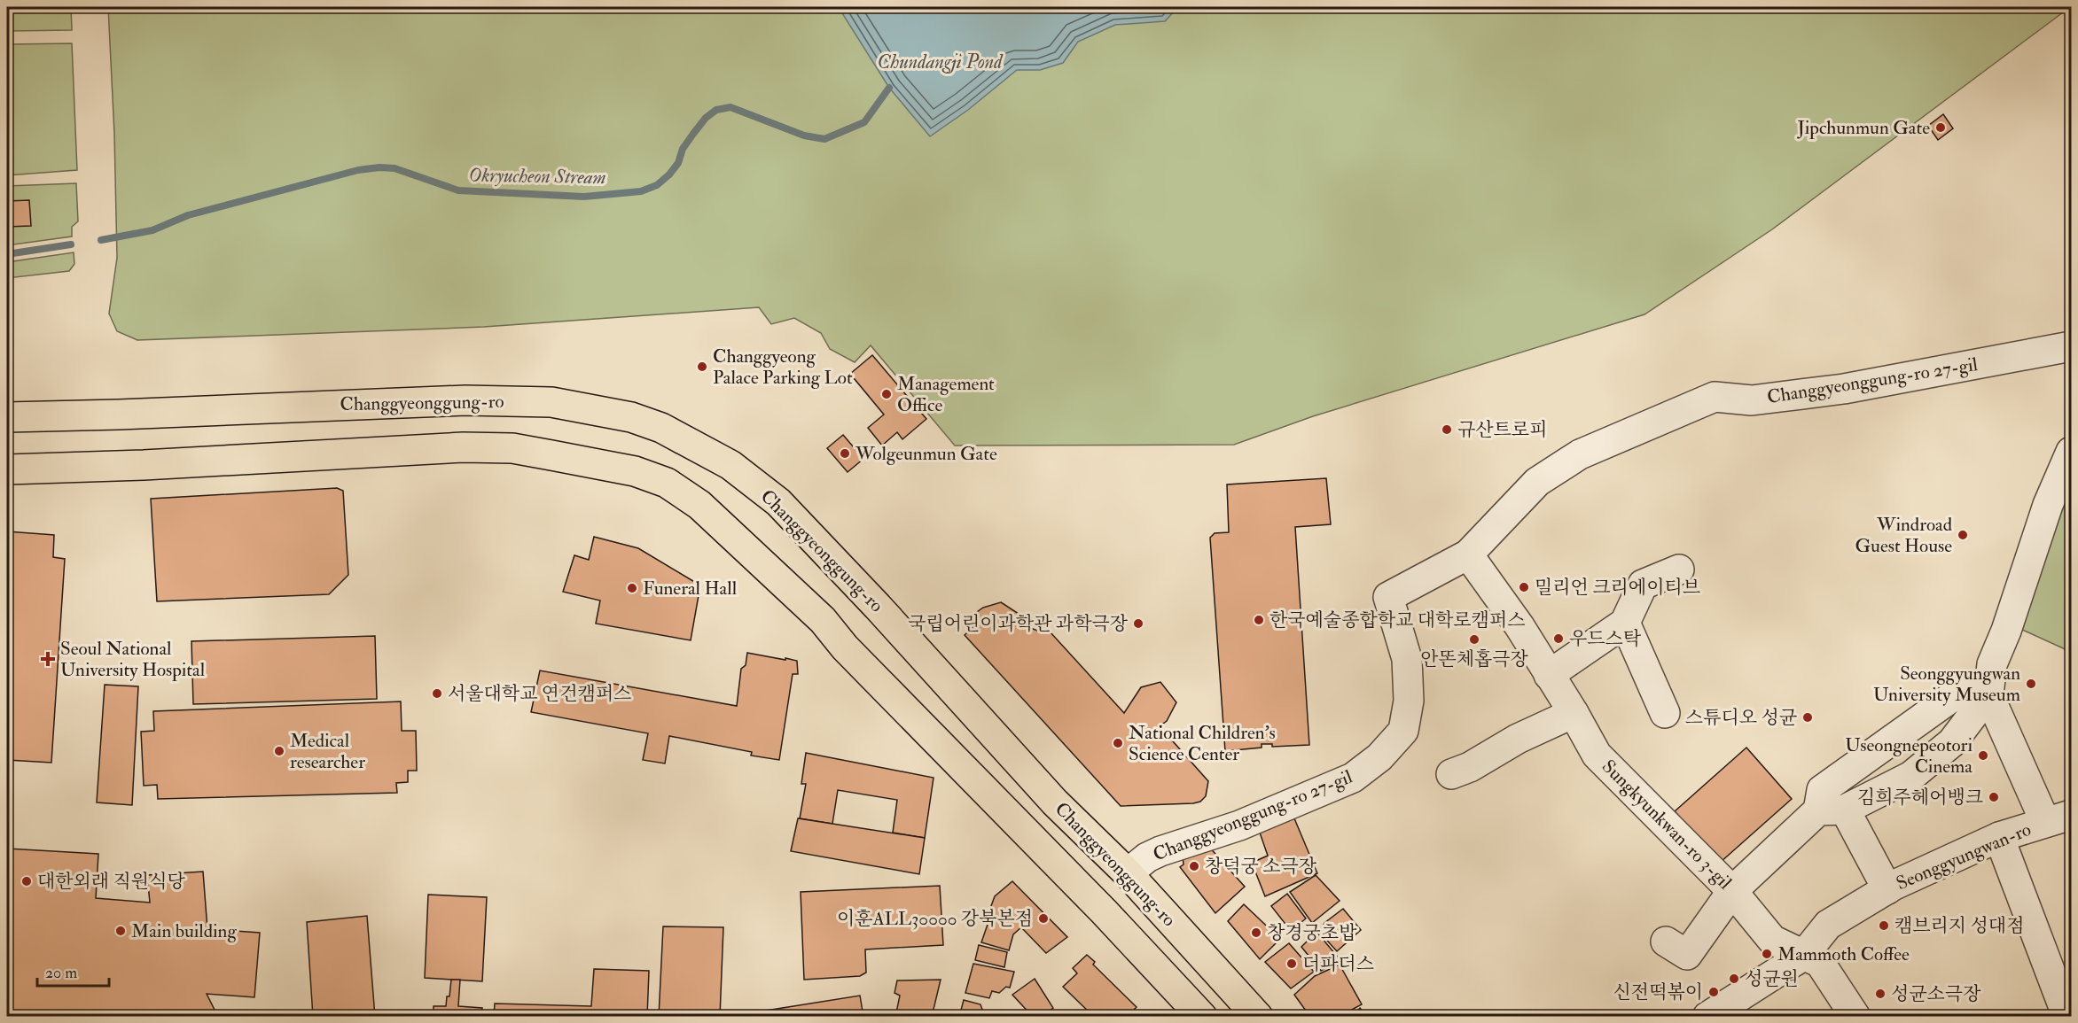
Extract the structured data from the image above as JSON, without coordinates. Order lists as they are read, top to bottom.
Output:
{
  "streets": {
    "main road": ["Changgyeonggung-ro"],
    "street": ["Changgyeonggung-ro 27-gil", "Sungkyunkwan-ro 3-gil", "Seonggyungwan-ro"]
  },
  "crossings": [
    ["Changgyeonggung-ro 27-gil", "Changgyeonggung-ro"],
    ["Changgyeonggung-ro 27-gil", "Sungkyunkwan-ro 3-gil"],
    ["Sungkyunkwan-ro 3-gil", "Seonggyungwan-ro"]
  ],
  "water": ["Chundangji Pond", "Okryucheon Stream"],
  "places": {
    "other": [
      "Jipchunmun Gate",
      "Changgyeong Palace Parking Lot",
      "Management Office",
      "규산트로피",
      "Wolgeunmun Gate",
      "Windroad Guest House",
      "밀리언 크리에이티브",
      "Funeral Hall",
      "한국예술종합학교 대학로캠퍼스",
      "국립어린이과학관 과학극장",
      "우드스탁",
      "안똔체홉극장",
      "Seonggyungwan University Museum",
      "서울대학교 연건캠퍼스",
      "스튜디오 성균",
      "National Children's Science Center",
      "Medical researcher",
      "Useongnepeotori Cinema",
      "김희주헤어뱅크",
      "창덕궁 소극장",
      "대한외래 직원식당",
      "이훈ALL30000 강북본점",
      "캠브리지 성대점",
      "Main building",
      "창경궁초밥",
      "Mammoth Coffee",
      "더파더스",
      "성균원",
      "신전떡볶이",
      "성균소극장"
    ],
    "health": ["Seoul National University Hospital"]
  },
  "scale_bar": "20 m"
}
